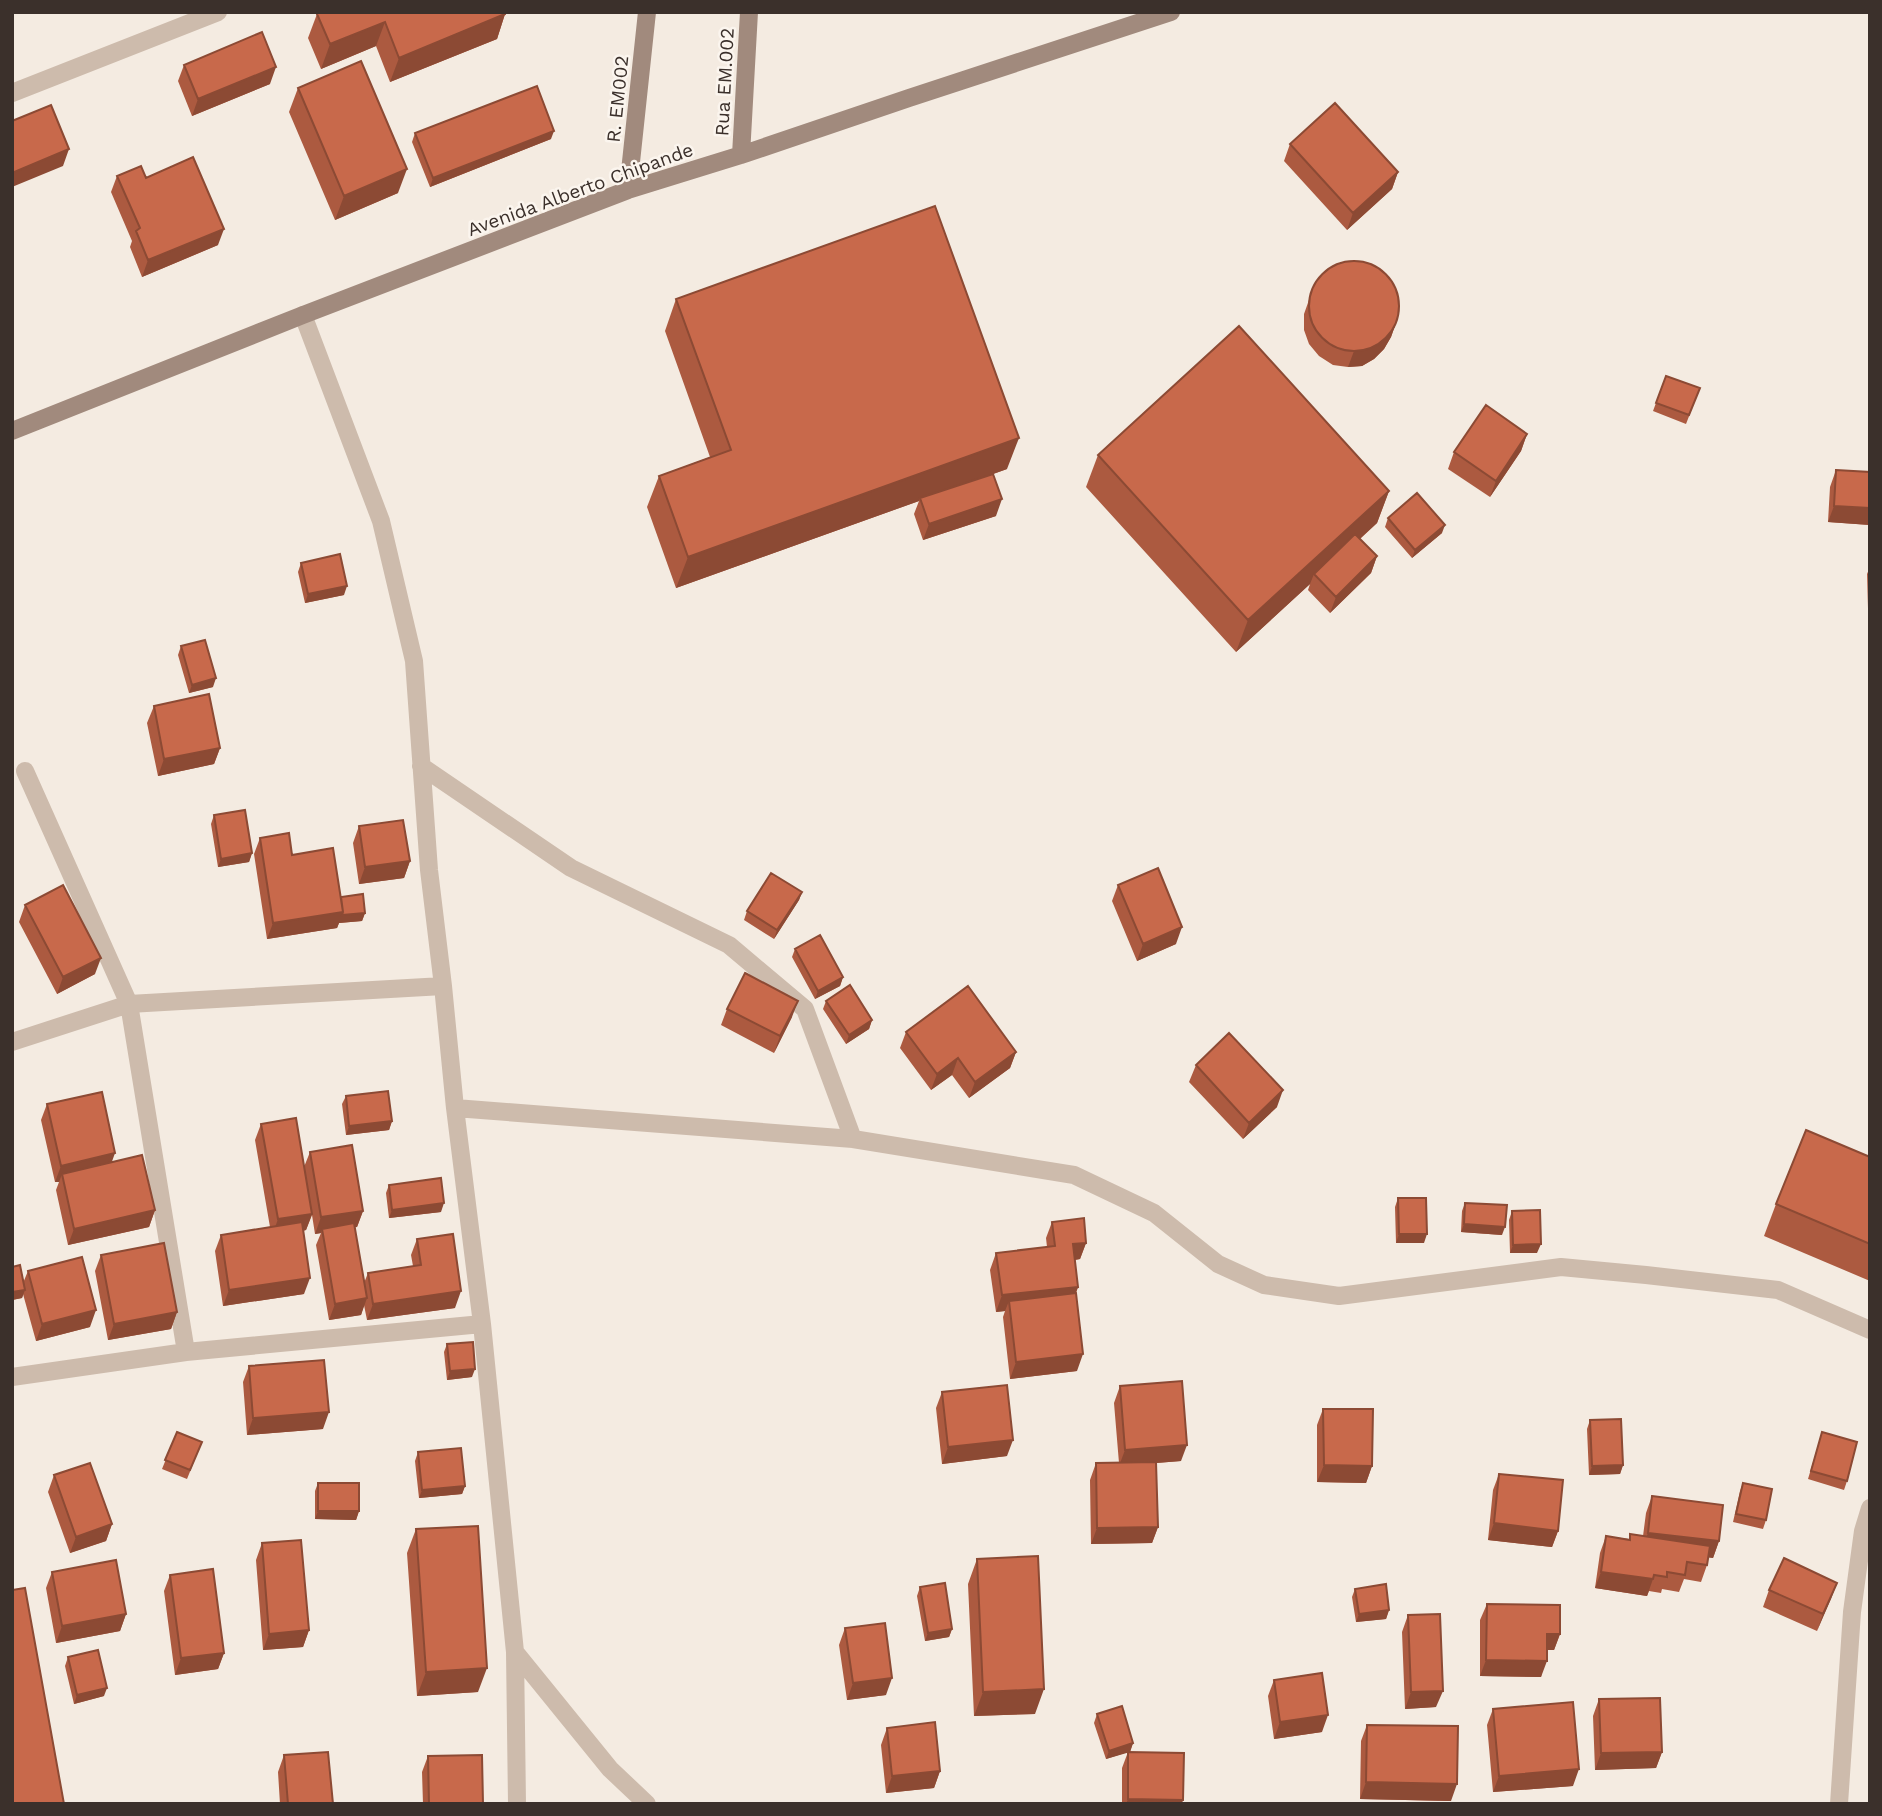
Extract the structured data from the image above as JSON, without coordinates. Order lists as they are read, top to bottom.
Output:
{
  "streets": {
    "main road": ["Rua EM.002", "R. EM002", "Avenida Alberto Chipande"]
  },
  "crossings": [
    ["Rua EM.002", "Avenida Alberto Chipande"],
    ["R. EM002", "Avenida Alberto Chipande"]
  ]
}
